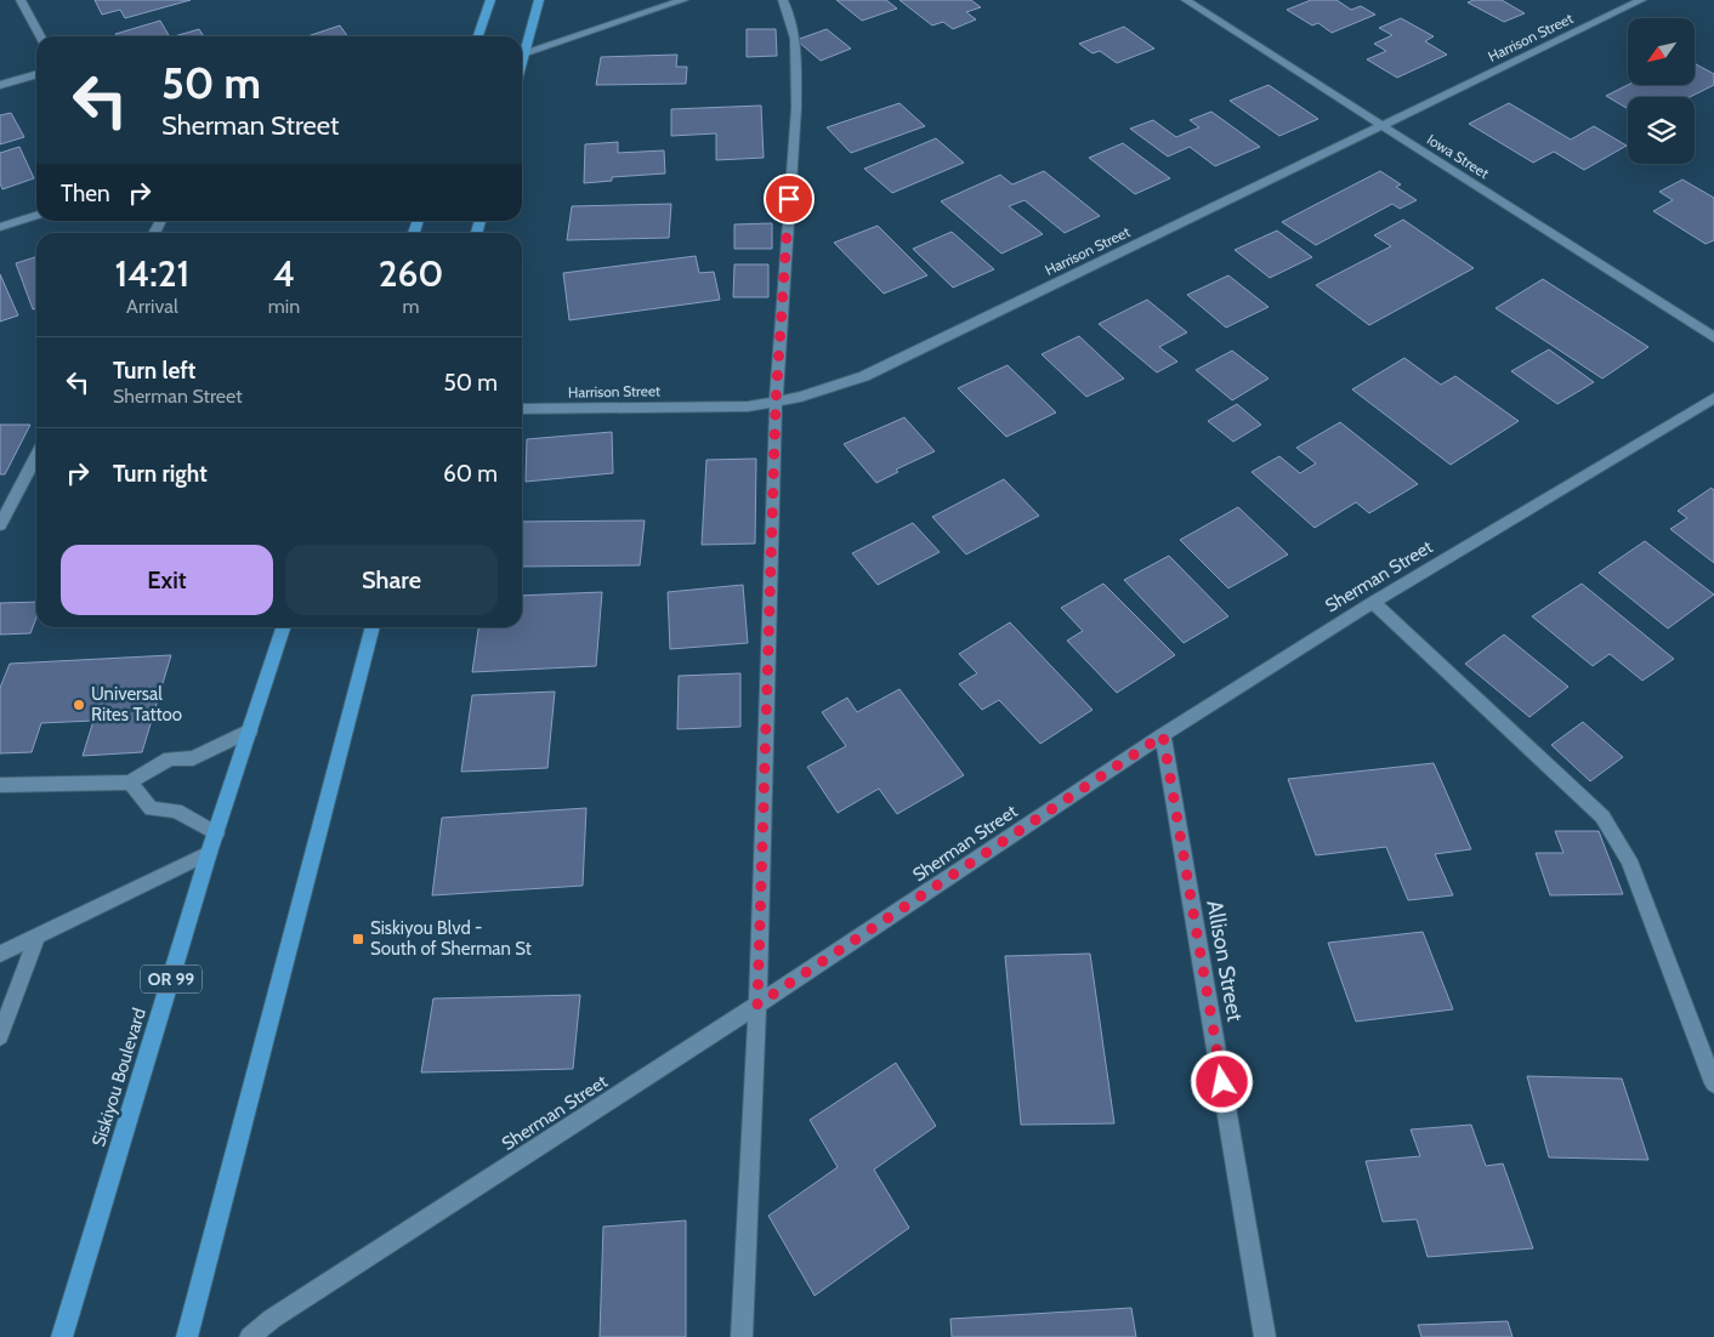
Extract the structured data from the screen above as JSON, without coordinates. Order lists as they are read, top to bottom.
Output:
{
  "streets": {
    "main road": ["OR 99", "Siskiyou Boulevard"],
    "street": [
      "Harrison Street",
      "Iowa Street",
      "Sherman Street",
      "Allison Street"
    ]
  },
  "crossings": [
    ["Harrison Street", "Iowa Street"],
    ["Sherman Street", "Allison Street"]
  ],
  "places": {
    "other": ["Universal Rites Tattoo"],
    "transit": ["Siskiyou Blvd - South of Sherman St"]
  },
  "north": "bottom left",
  "page": {
    "turn": ["50 m", "Sherman Street"],
    "then": "Then",
    "eta": [
      "14:21",
      "Arrival",
      "4",
      "min",
      "260",
      "m"
    ],
    "list": [
      {
        "name": "Turn left",
        "note": "Sherman Street",
        "value": "50 m"
      },
      {
        "name": "Turn right",
        "value": "60 m"
      }
    ],
    "buttons": ["Exit", "Share"]
  }
}
